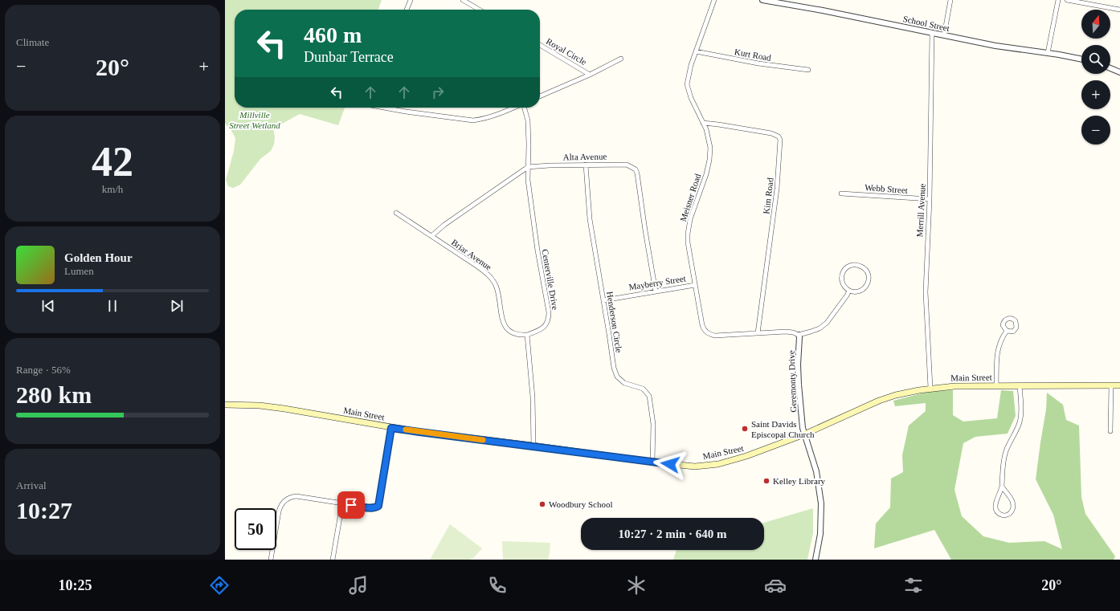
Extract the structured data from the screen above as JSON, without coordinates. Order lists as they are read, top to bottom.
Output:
{
  "streets": {
    "main road": ["Main Street"],
    "street": [
      "School Street",
      "Royal Circle",
      "Kurt Road",
      "Alta Avenue",
      "Webb Street",
      "Kim Road",
      "Meisner Road",
      "Merrill Avenue",
      "Briar Avenue",
      "Centerville Drive",
      "Mayberry Street",
      "Henderson Circle",
      "Geremonty Drive"
    ]
  },
  "crossings": [
    ["School Street", "Merrill Avenue"],
    ["Kurt Road", "Meisner Road"],
    ["Alta Avenue", "Centerville Drive"],
    ["Alta Avenue", "Mayberry Street"],
    ["Alta Avenue", "Henderson Circle"],
    ["Webb Street", "Merrill Avenue"],
    ["Kim Road", "Meisner Road"],
    ["Meisner Road", "Mayberry Street"],
    ["Meisner Road", "Geremonty Drive"],
    ["Merrill Avenue", "Main Street"],
    ["Briar Avenue", "Centerville Drive"],
    ["Mayberry Street", "Henderson Circle"],
    ["Henderson Circle", "Main Street"],
    ["Main Street", "Geremonty Drive"]
  ],
  "parks": ["Millville Street Wetland"],
  "places": ["Saint Davids Episcopal Church", "Kelley Library", "Woodbury School"],
  "north": "top",
  "page": {
    "tile": [
      "Climate",
      ["42", "km/h"],
      ["Range · 56%", "280 km"],
      ["Arrival", "10:27"]
    ],
    "map_buttons": ["+", "−"],
    "turn": ["460 m", "Dunbar Terrace"],
    "heat": ["−", "20°", "+"],
    "song": ["Golden Hour", "Lumen"],
    "limit": "50",
    "trip": "10:27 · 2 min · 640 m",
    "tabs": ["10:25", "20°"]
  }
}
